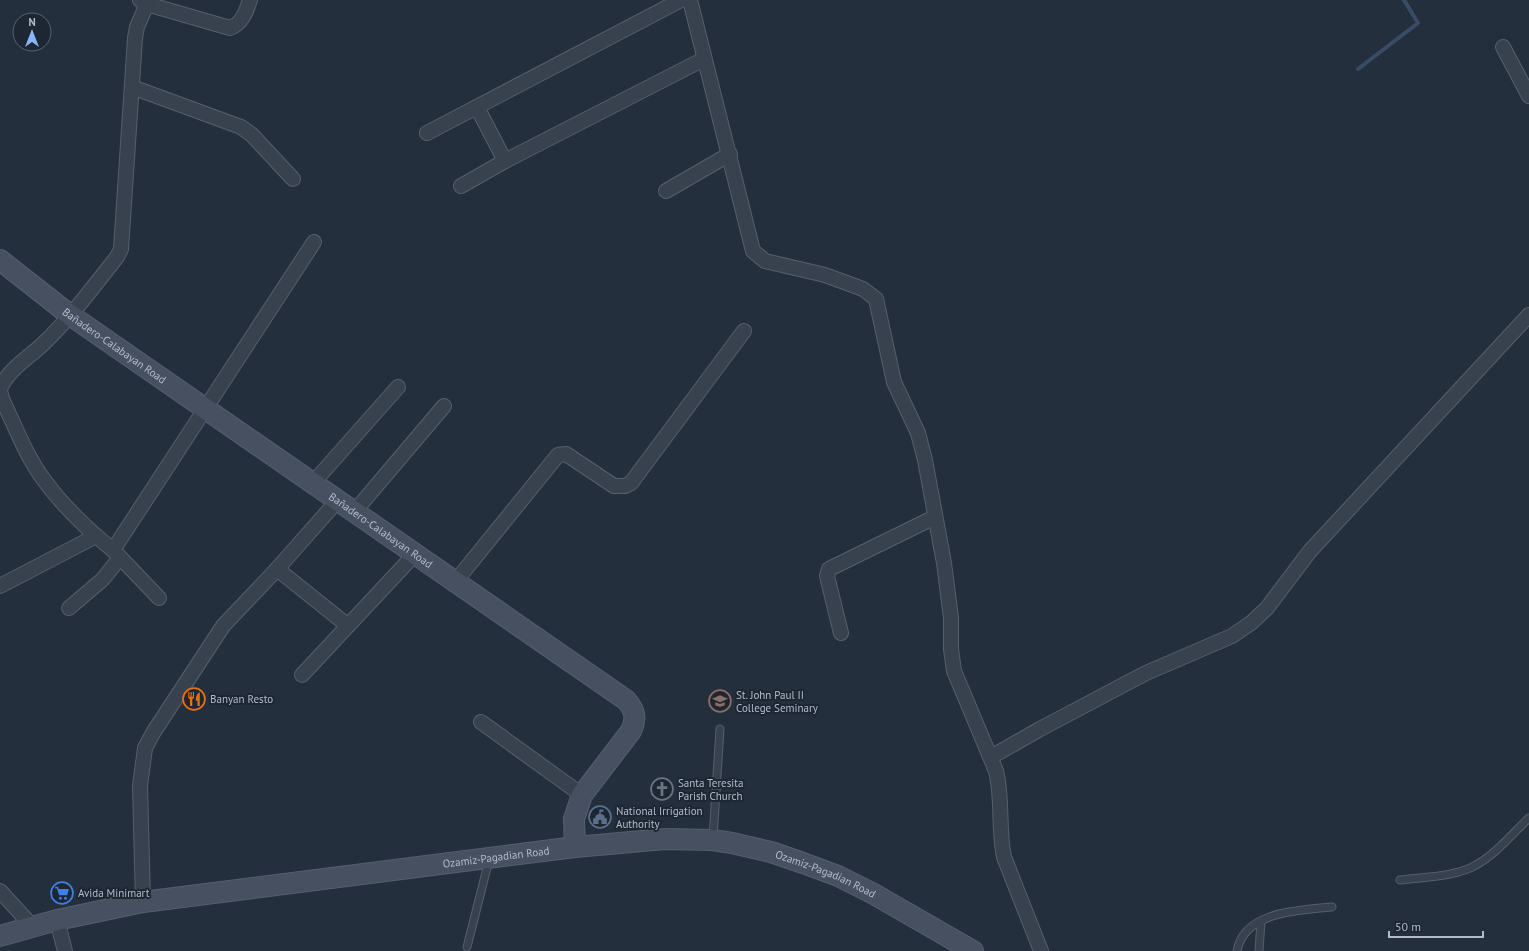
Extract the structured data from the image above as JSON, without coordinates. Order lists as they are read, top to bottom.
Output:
{
  "streets": {
    "main road": ["Bañadero-Calabayan Road", "Ozamiz-Pagadian Road"]
  },
  "crossings": [
    ["Bañadero-Calabayan Road", "Ozamiz-Pagadian Road"]
  ],
  "places": {
    "restaurant": ["Banyan Resto"],
    "school or university": ["St. John Paul II College Seminary"],
    "church": ["Santa Teresita Parish Church"],
    "public building": ["National Irrigation Authority"],
    "supermarket": ["Avida Minimart"]
  },
  "scale_bar": "50 m",
  "north": "top"
}
